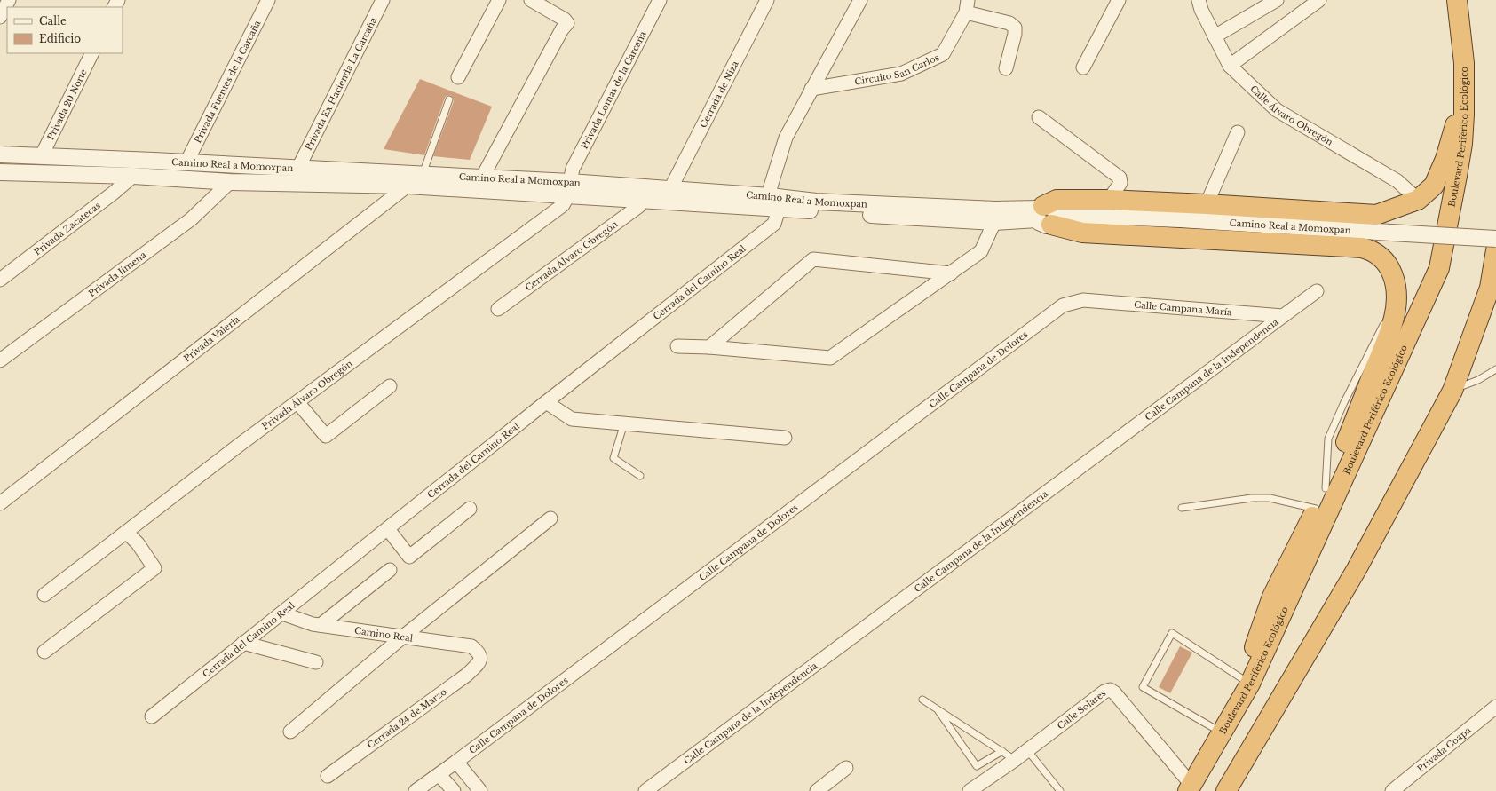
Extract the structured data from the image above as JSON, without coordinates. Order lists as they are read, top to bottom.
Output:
{
  "streets": {
    "highway": ["Boulevard Periférico Ecológico"],
    "street": [
      "Circuito San Carlos",
      "Privada Fuentes de la Carcaña",
      "Privada Ex Hacienda La Carcaña",
      "Privada Lomas de la Carcaña",
      "Cerrada de Niza",
      "Privada 20 Norte",
      "Calle Álvaro Obregón",
      "Camino Real a Momoxpan",
      "Privada Zacatecas",
      "Cerrada Álvaro Obregón",
      "Privada Jimena",
      "Cerrada del Camino Real",
      "Calle Campana María",
      "Privada Valeria",
      "Calle Campana de la Independencia",
      "Calle Campana de Dolores",
      "Privada Álvaro Obregón",
      "Camino Real",
      "Calle Solares",
      "Cerrada 24 de Marzo",
      "Privada Coapa"
    ]
  },
  "crossings": [
    ["Privada Fuentes de la Carcaña", "Camino Real a Momoxpan"],
    ["Privada Ex Hacienda La Carcaña", "Camino Real a Momoxpan"],
    ["Privada Lomas de la Carcaña", "Camino Real a Momoxpan"],
    ["Privada Lomas de la Carcaña", "Privada Álvaro Obregón"],
    ["Cerrada de Niza", "Camino Real a Momoxpan"],
    ["Privada 20 Norte", "Camino Real a Momoxpan"],
    ["Boulevard Periférico Ecológico", "Calle Solares"],
    ["Camino Real a Momoxpan", "Privada Zacatecas"],
    ["Camino Real a Momoxpan", "Cerrada Álvaro Obregón"],
    ["Camino Real a Momoxpan", "Privada Jimena"],
    ["Camino Real a Momoxpan", "Cerrada del Camino Real"],
    ["Camino Real a Momoxpan", "Privada Valeria"],
    ["Camino Real a Momoxpan", "Privada Álvaro Obregón"],
    ["Cerrada del Camino Real", "Camino Real"],
    ["Calle Campana María", "Calle Campana de la Independencia"],
    ["Calle Campana María", "Calle Campana de Dolores"],
    ["Camino Real", "Cerrada 24 de Marzo"]
  ],
  "legend": ["Calle", "Edificio"]
}
